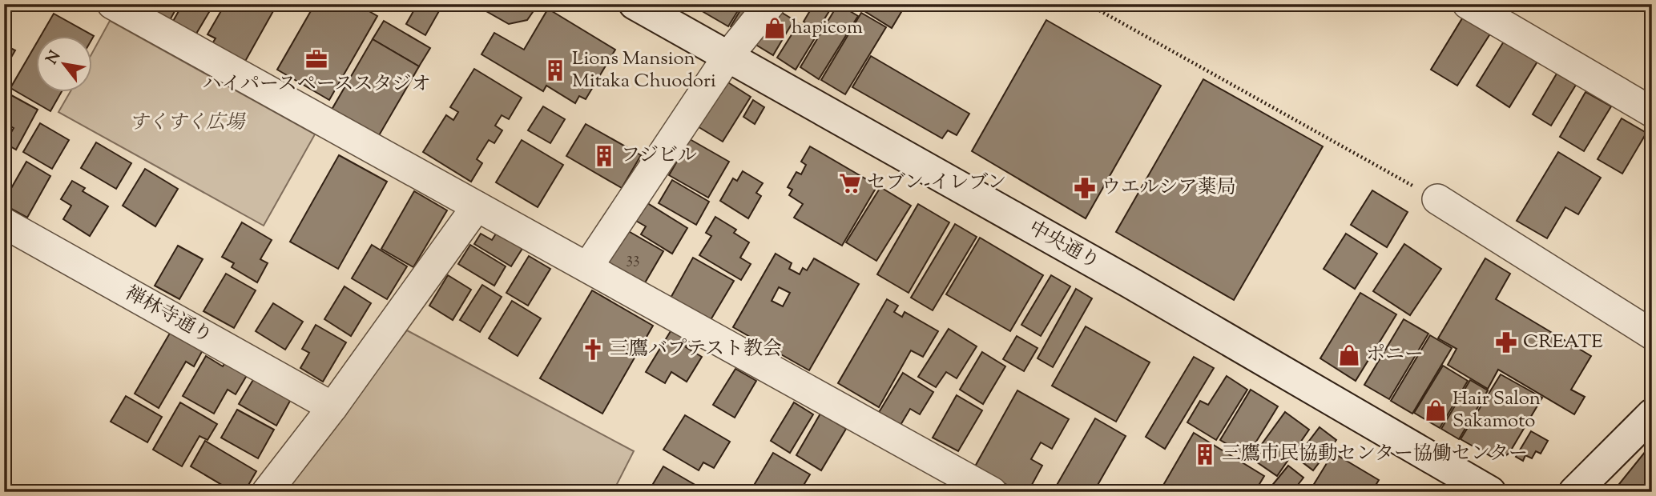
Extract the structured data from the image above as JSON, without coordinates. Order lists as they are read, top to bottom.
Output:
{
  "streets": {
    "street": ["中央通り", "禅林寺通り"]
  },
  "parks": ["すくすく広場"],
  "places": {
    "shop": ["hapicom", "ポニー", "Hair Salon Sakamoto"],
    "office": ["ハイパースペーススタジオ"],
    "building": ["Lions Mansion Mitaka Chuodori", "フジビル", "三鷹市民協動センター協働センター"],
    "supermarket": ["セブン-イレブン"],
    "pharmacy": ["ウエルシア薬局", "CREATE"],
    "church": ["三鷹バプテスト教会"]
  },
  "house_numbers": ["33"],
  "north": "top left"
}
